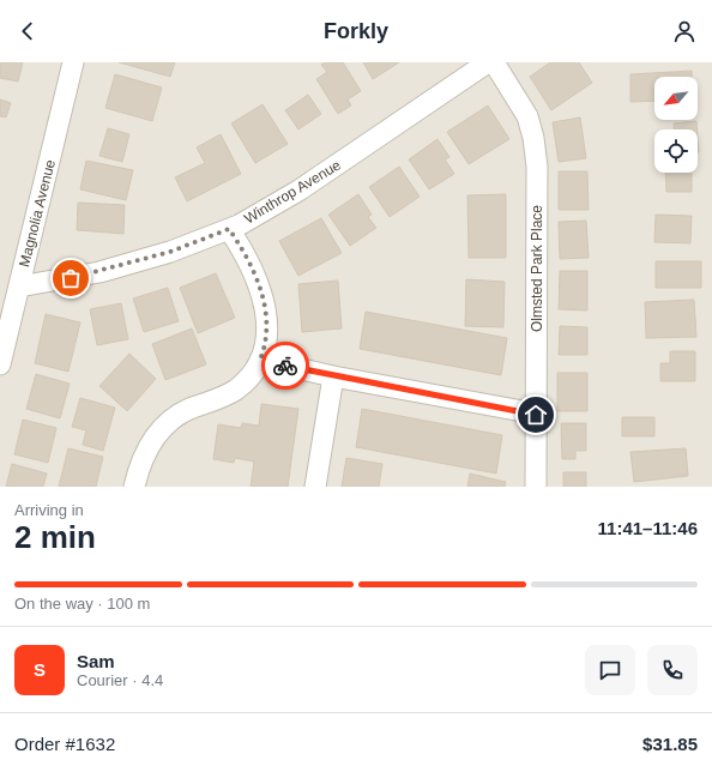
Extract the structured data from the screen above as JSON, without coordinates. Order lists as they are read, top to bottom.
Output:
{
  "streets": {
    "street": ["Winthrop Avenue", "Magnolia Avenue", "Olmsted Park Place"]
  },
  "crossings": [
    ["Winthrop Avenue", "Magnolia Avenue"]
  ],
  "north": "bottom left",
  "page": {
    "header": "Forkly",
    "heading": ["2 min", "Arriving in", "11:41–11:46"],
    "panel": [
      "Sam",
      "Courier · 4.4",
      "Order #1632",
      "$31.85"
    ],
    "bar": "On the way · 100 m",
    "round": "S"
  }
}
